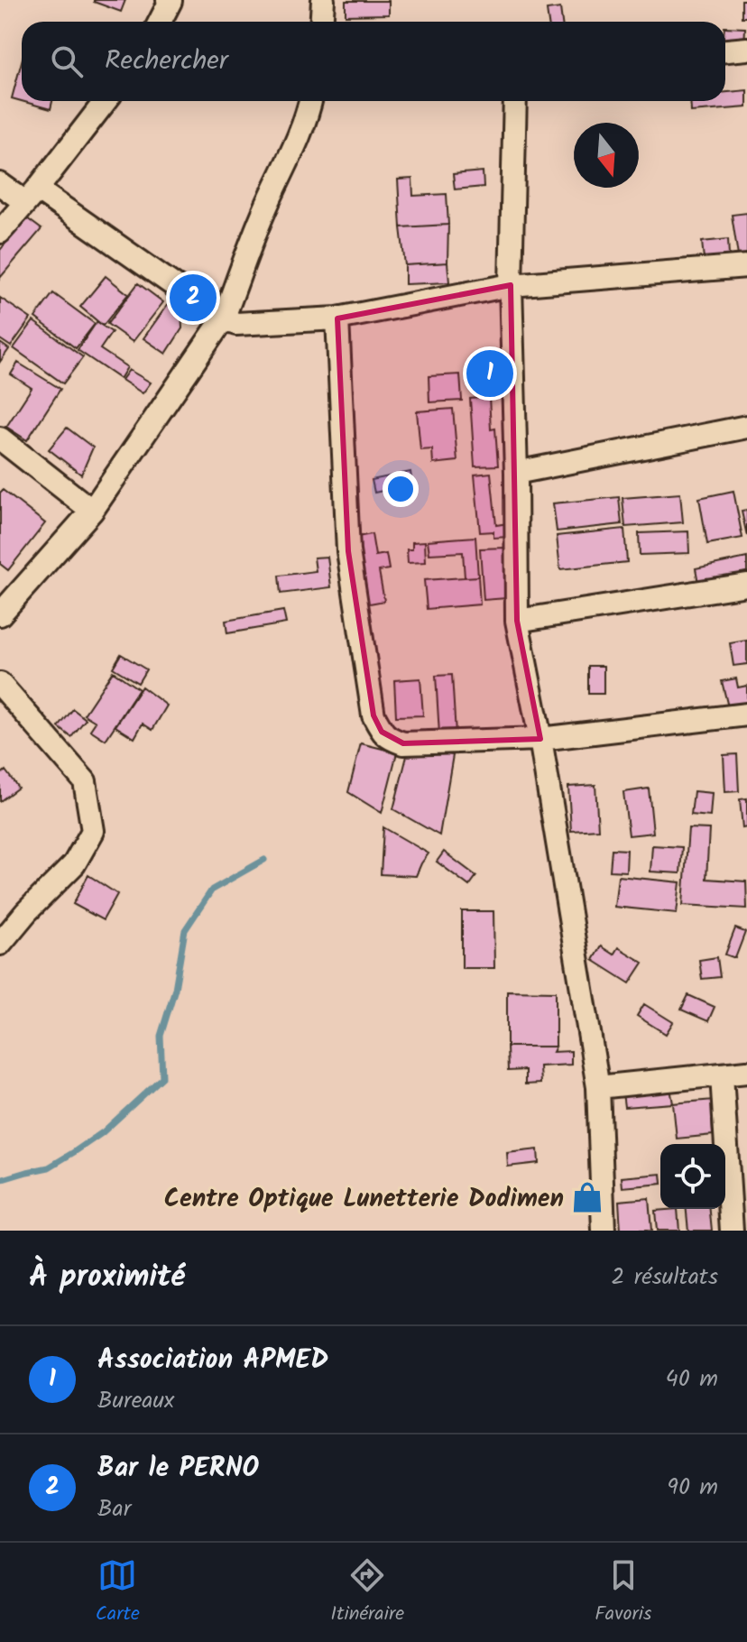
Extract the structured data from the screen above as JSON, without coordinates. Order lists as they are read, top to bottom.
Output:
{
  "places": {
    "shop": ["Centre Optique Lunetterie Dodimen"]
  },
  "north": "bottom",
  "page": {
    "search": "Rechercher",
    "pins": ["2", "1"],
    "heading": ["À proximité", "2 résultats"],
    "list": [
      {
        "mark": "1",
        "name": "Association APMED",
        "note": "Bureaux",
        "value": "40 m"
      },
      {
        "mark": "2",
        "name": "Bar le PERNO",
        "note": "Bar",
        "value": "90 m"
      }
    ],
    "nav": ["Carte", "Itinéraire", "Favoris"]
  }
}
